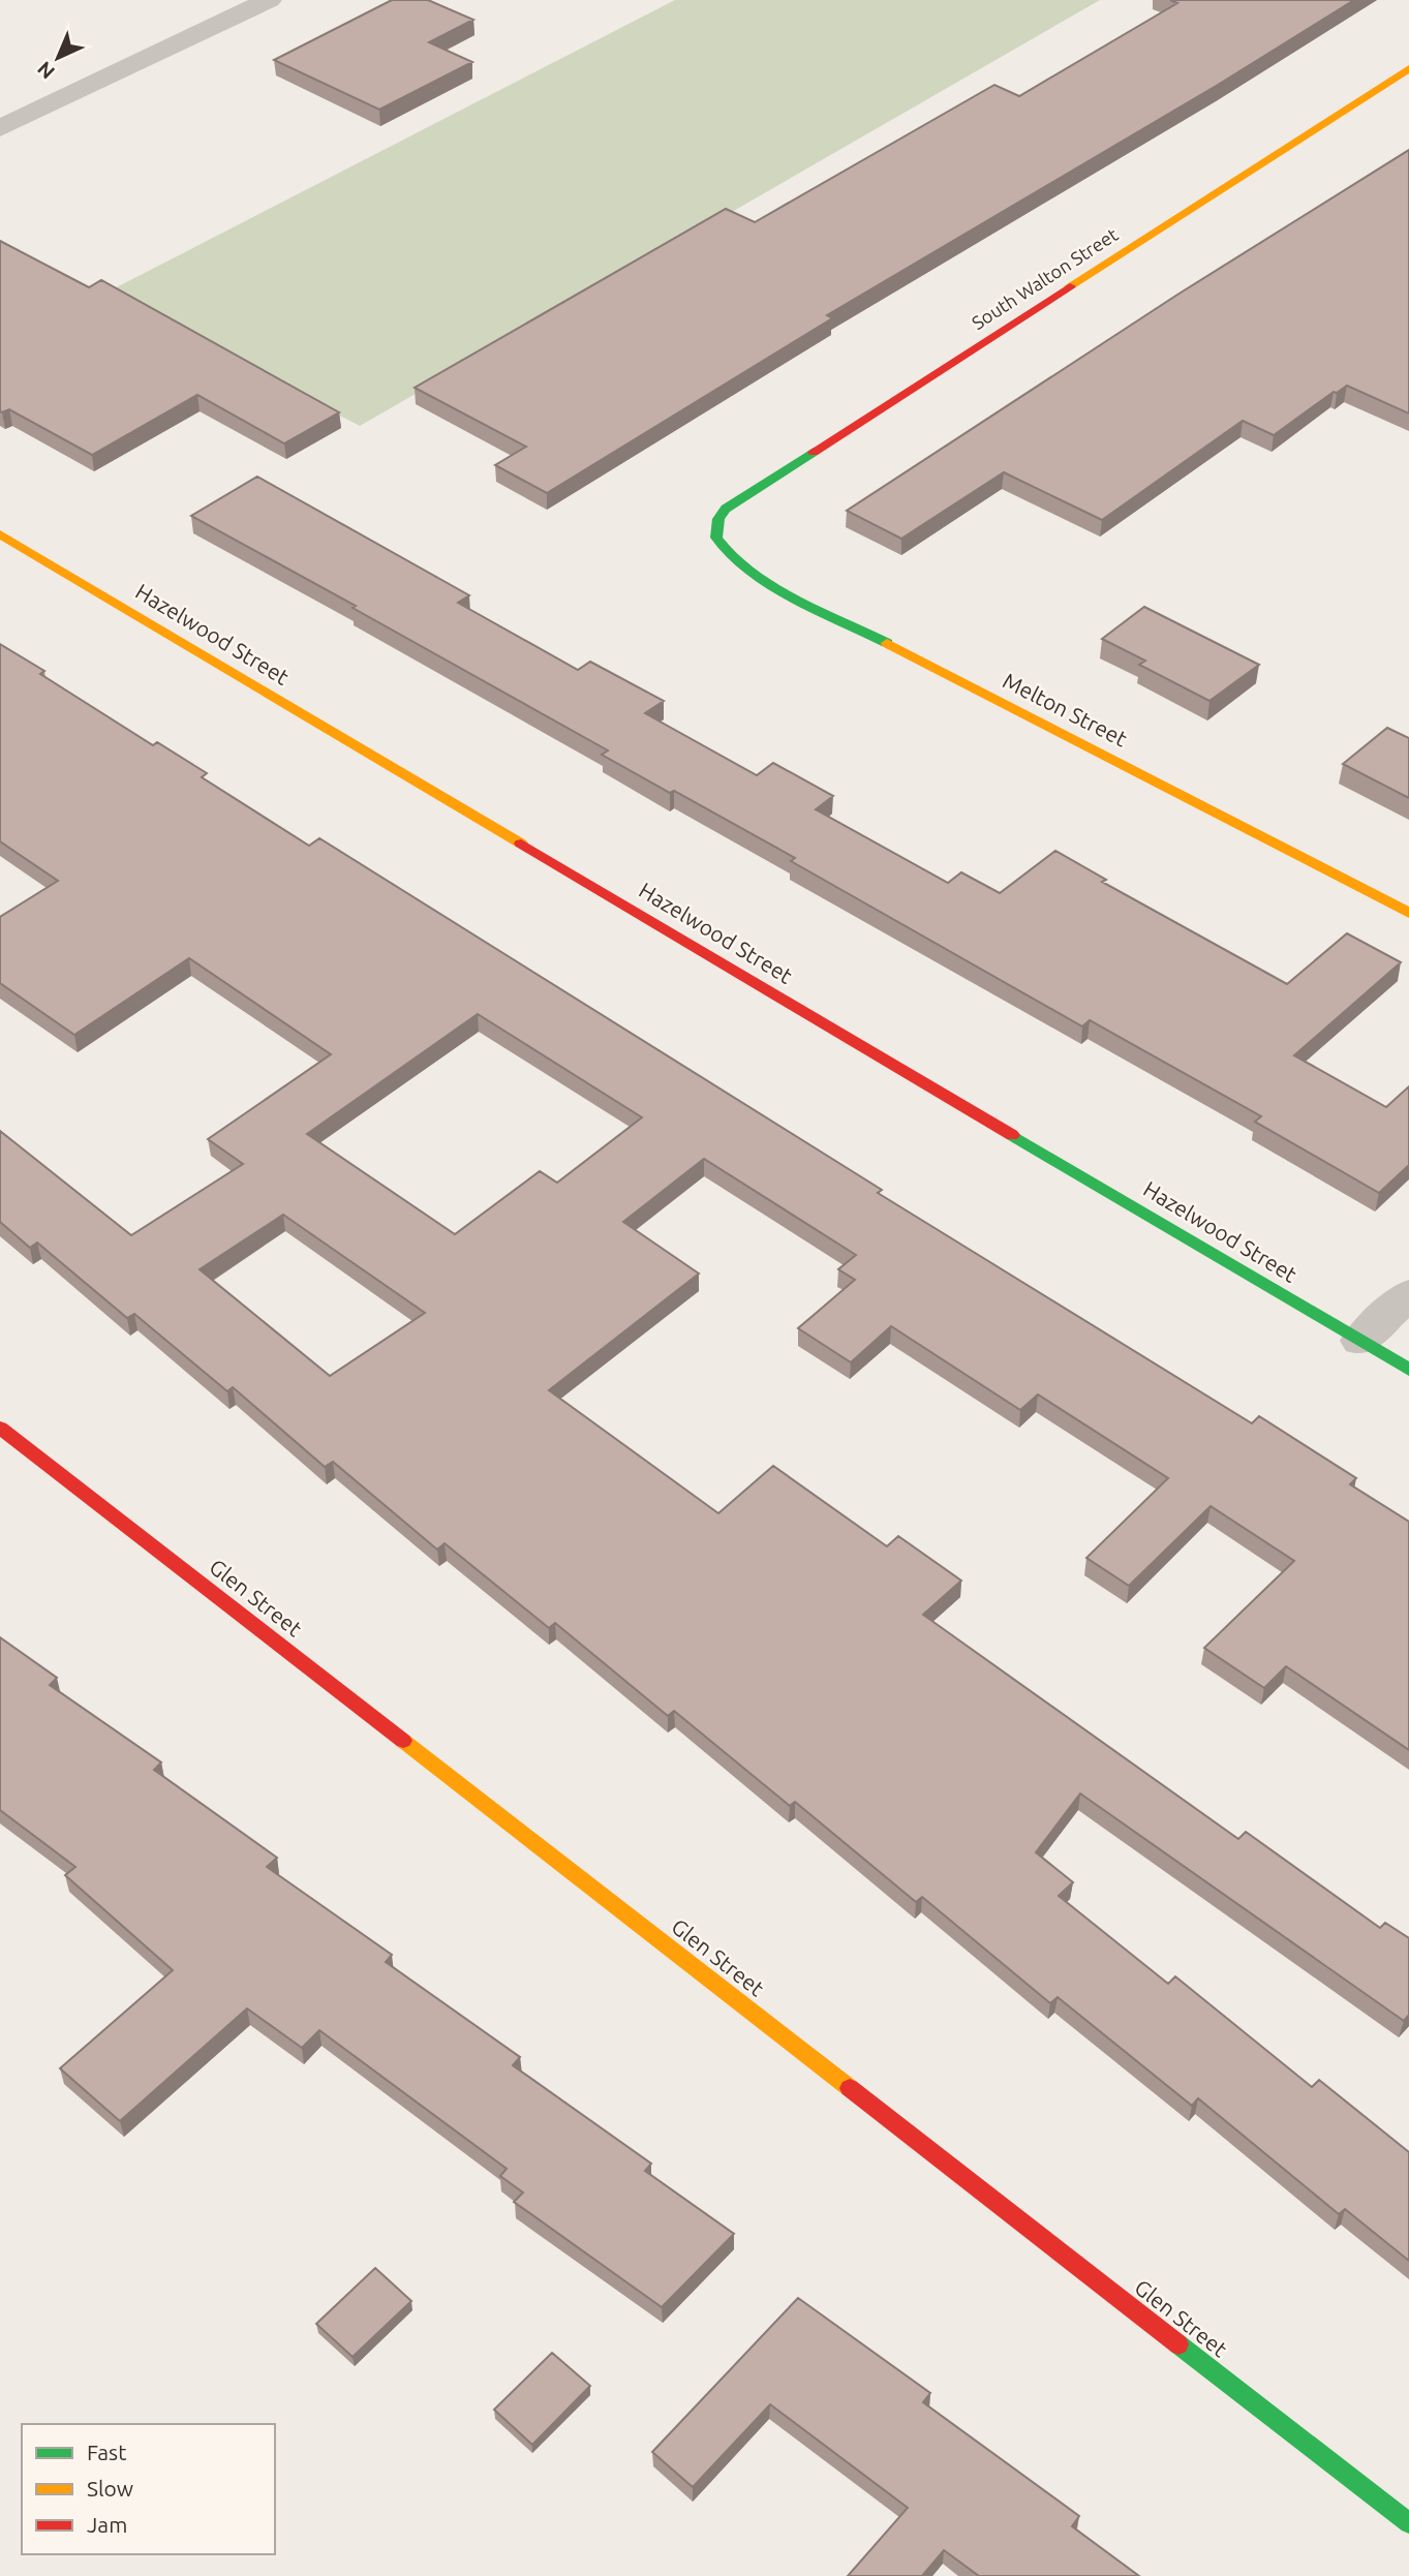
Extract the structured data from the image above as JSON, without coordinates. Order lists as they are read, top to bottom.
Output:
{
  "streets": {
    "street": [
      "South Walton Street",
      "Hazelwood Street",
      "Melton Street",
      "Glen Street"
    ]
  },
  "crossings": [
    ["South Walton Street", "Melton Street"]
  ],
  "legend": ["Fast", "Slow", "Jam"],
  "north": "bottom left"
}
